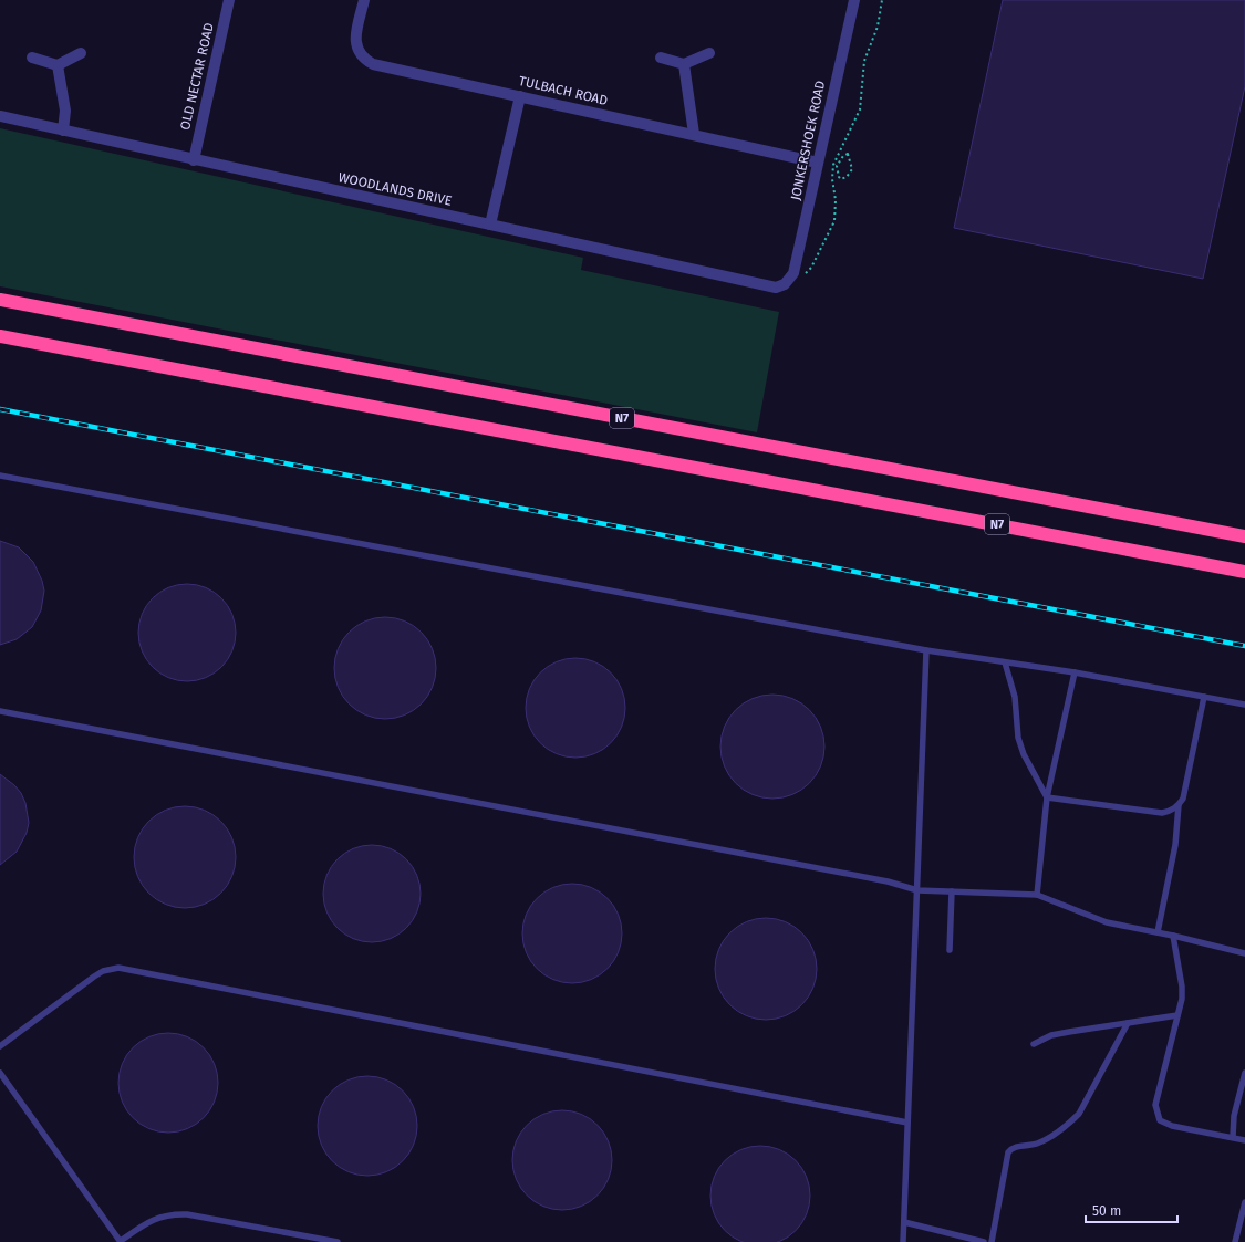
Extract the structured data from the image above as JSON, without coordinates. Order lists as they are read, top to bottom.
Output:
{
  "streets": {
    "highway": ["N7"],
    "street": [
      "OLD NECTAR ROAD",
      "TULBACH ROAD",
      "JONKERSHOEK ROAD",
      "WOODLANDS DRIVE"
    ]
  },
  "crossings": [
    ["OLD NECTAR ROAD", "WOODLANDS DRIVE"],
    ["TULBACH ROAD", "JONKERSHOEK ROAD"],
    ["JONKERSHOEK ROAD", "WOODLANDS DRIVE"]
  ],
  "scale_bar": "50 m"
}
